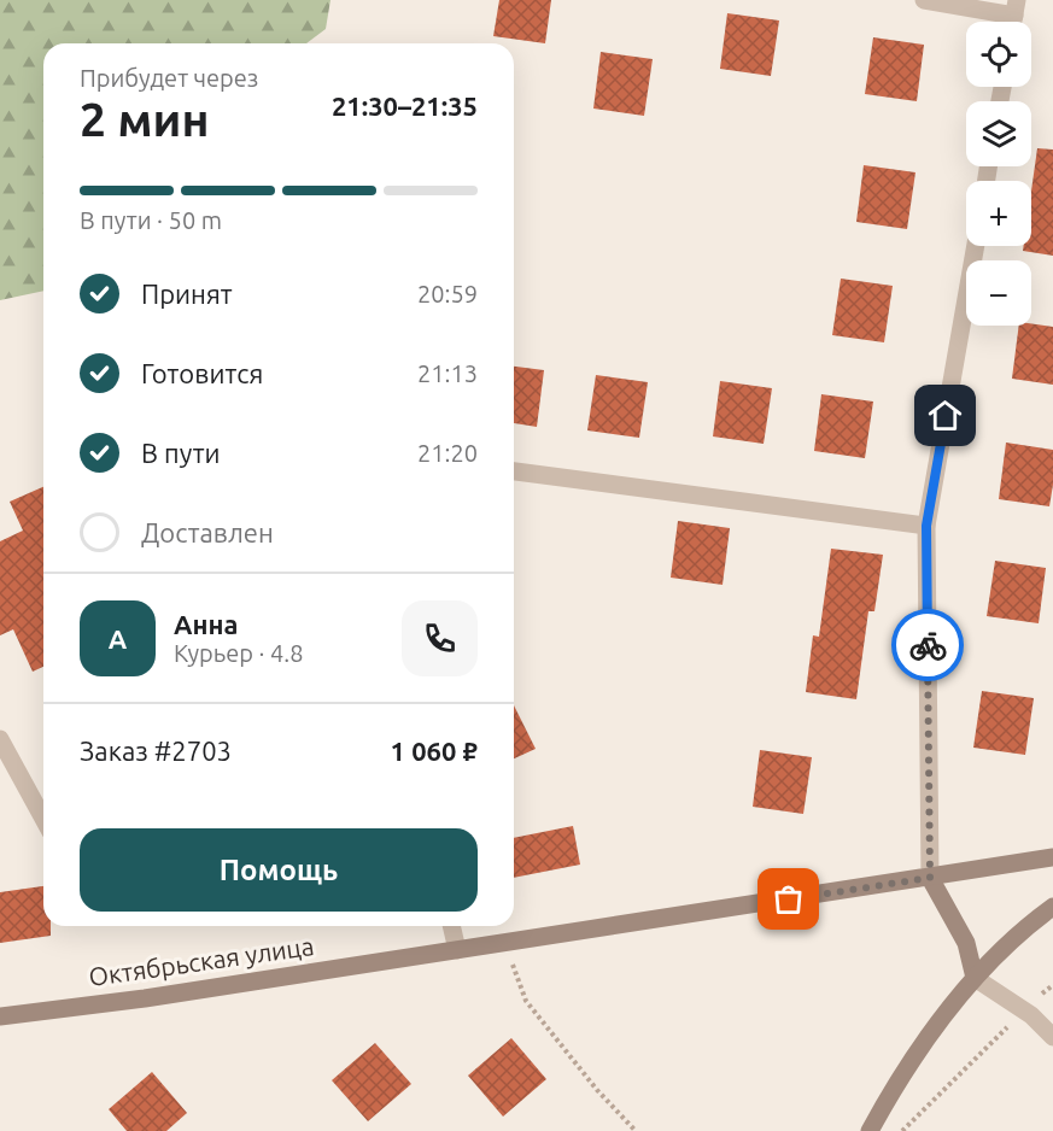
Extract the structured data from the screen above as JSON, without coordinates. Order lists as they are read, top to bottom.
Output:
{
  "streets": {
    "street": ["Октябрьская улица"]
  },
  "page": {
    "map_buttons": ["+", "−"],
    "heading": ["2 мин", "Прибудет через", "21:30–21:35"],
    "panel": [
      "Анна",
      "Курьер · 4.8",
      "Заказ #2703",
      "1 060 ₽"
    ],
    "bar": "В пути · 50 m",
    "list": [
      ["Принят", "20:59"],
      ["Готовится", "21:13"],
      ["В пути", "21:20"],
      "Доставлен"
    ],
    "round": "А",
    "buttons": "Помощь"
  }
}
